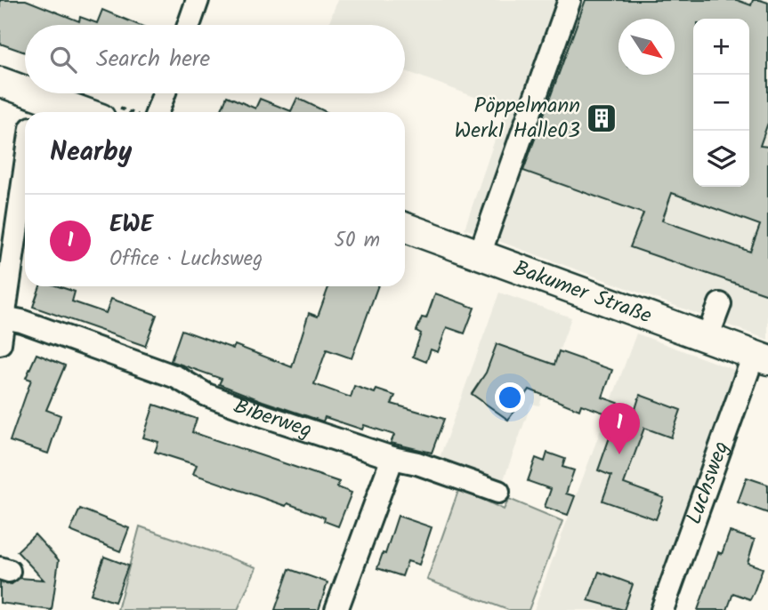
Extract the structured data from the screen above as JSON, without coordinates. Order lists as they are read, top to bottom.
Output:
{
  "streets": {
    "main road": ["Bakumer Straße"],
    "street": ["Biberweg", "Luchsweg"]
  },
  "crossings": [
    ["Bakumer Straße", "Luchsweg"]
  ],
  "places": {
    "building": ["Pöppelmann Werk1 Halle03"]
  },
  "north": "bottom right",
  "page": {
    "map_buttons": ["+", "−"],
    "search": "Search here",
    "heading": "Nearby",
    "list": [
      {
        "mark": "1",
        "name": "EWE",
        "note": "Office · Luchsweg",
        "value": "50 m"
      }
    ],
    "pins": "1"
  }
}
